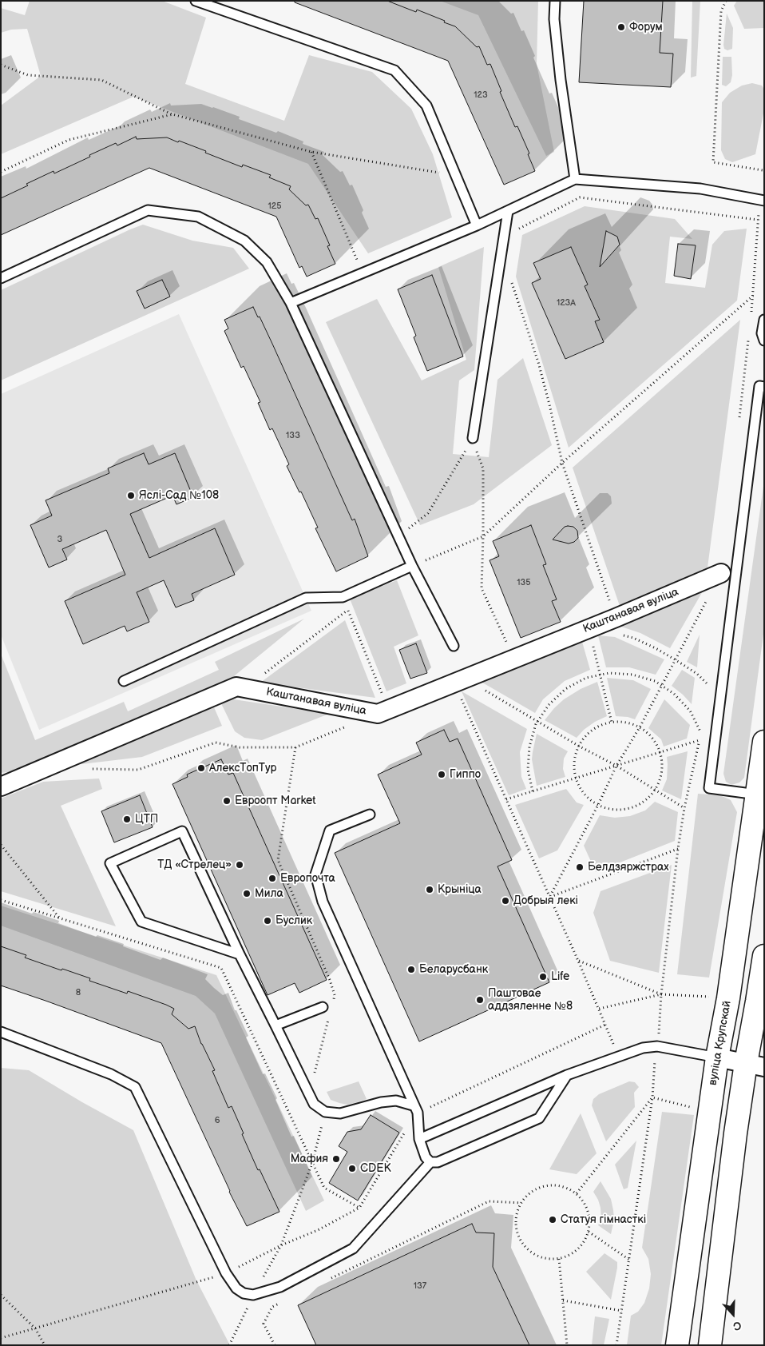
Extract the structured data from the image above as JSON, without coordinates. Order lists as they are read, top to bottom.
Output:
{
  "streets": {
    "main road": ["вуліца Крупскай"],
    "street": ["Каштанавая вуліца"]
  },
  "places": [
    "Форум",
    "Яслі-Сад №108",
    "АлексТопТур",
    "Гиппо",
    "Евроопт Market",
    "ЦТП",
    "ТД «Стрелец»",
    "Белдзяржстрах",
    "Европочта",
    "Крыніца",
    "Мила",
    "Добрыя лекі",
    "Буслик",
    "Беларусбанк",
    "Life",
    "Паштовае аддзяленне №8",
    "Мафия",
    "CDEK",
    "Статуя гімнасткі"
  ],
  "house_numbers": [
    "123",
    "125",
    "123А",
    "133",
    "3",
    "135",
    "8",
    "6",
    "137"
  ],
  "north": "bottom"
}
